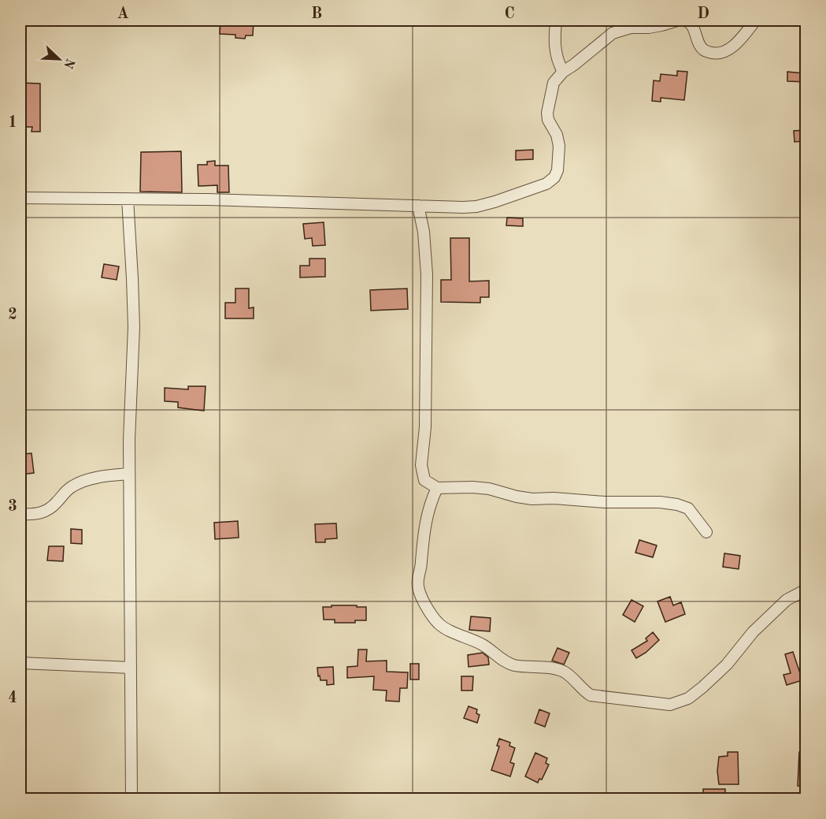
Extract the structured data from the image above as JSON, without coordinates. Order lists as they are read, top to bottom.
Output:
{
  "north": "bottom right",
  "grid": {
    "columns": [
      "A",
      "B",
      "C",
      "D"
    ],
    "rows": [
      "1",
      "2",
      "3",
      "4"
    ]
  }
}
